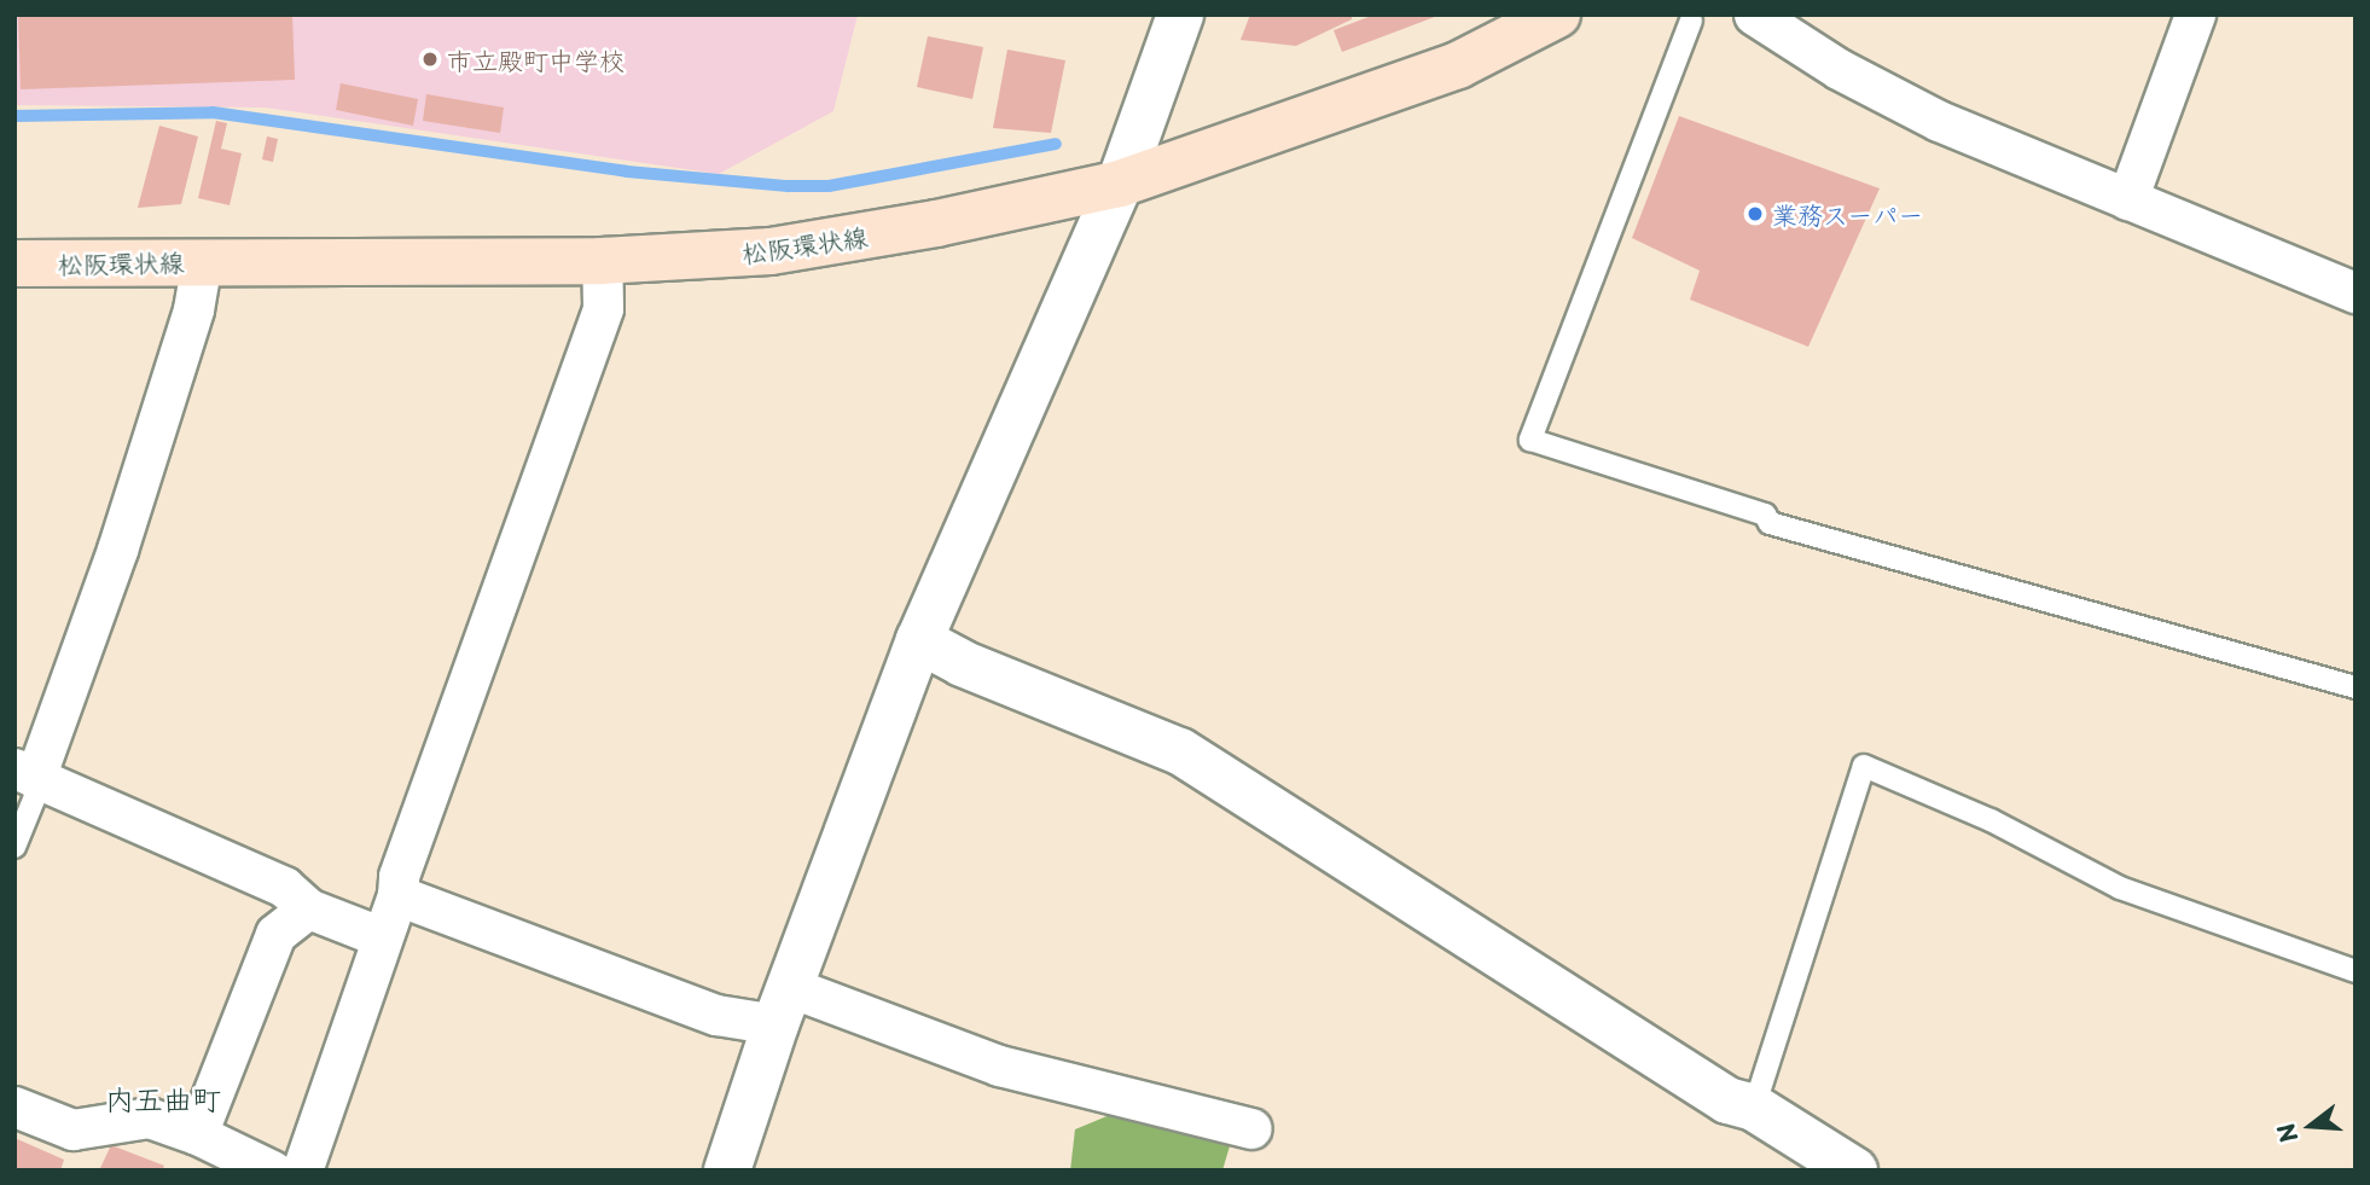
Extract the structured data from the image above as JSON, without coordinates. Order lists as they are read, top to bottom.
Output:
{
  "streets": {
    "main road": ["松阪環状線"]
  },
  "districts": ["内五曲町"],
  "places": ["市立殿町中学校", "業務スーパー"],
  "north": "left"
}
